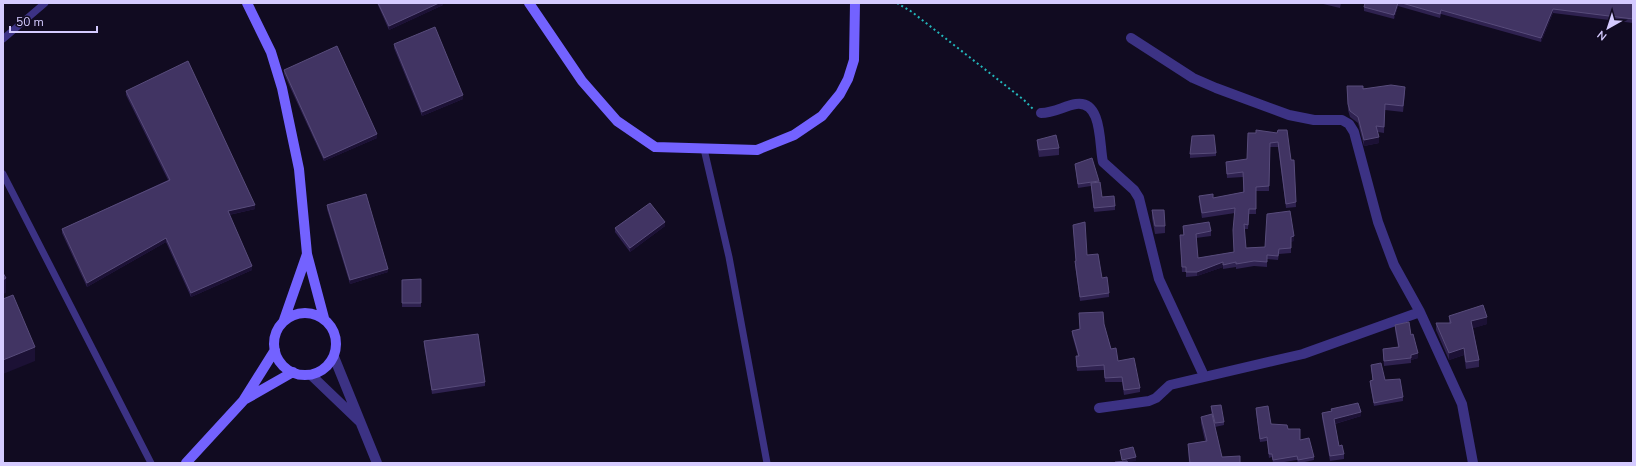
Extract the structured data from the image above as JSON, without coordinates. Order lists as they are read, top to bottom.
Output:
{
  "scale_bar": "50 m",
  "north": "bottom left"
}
